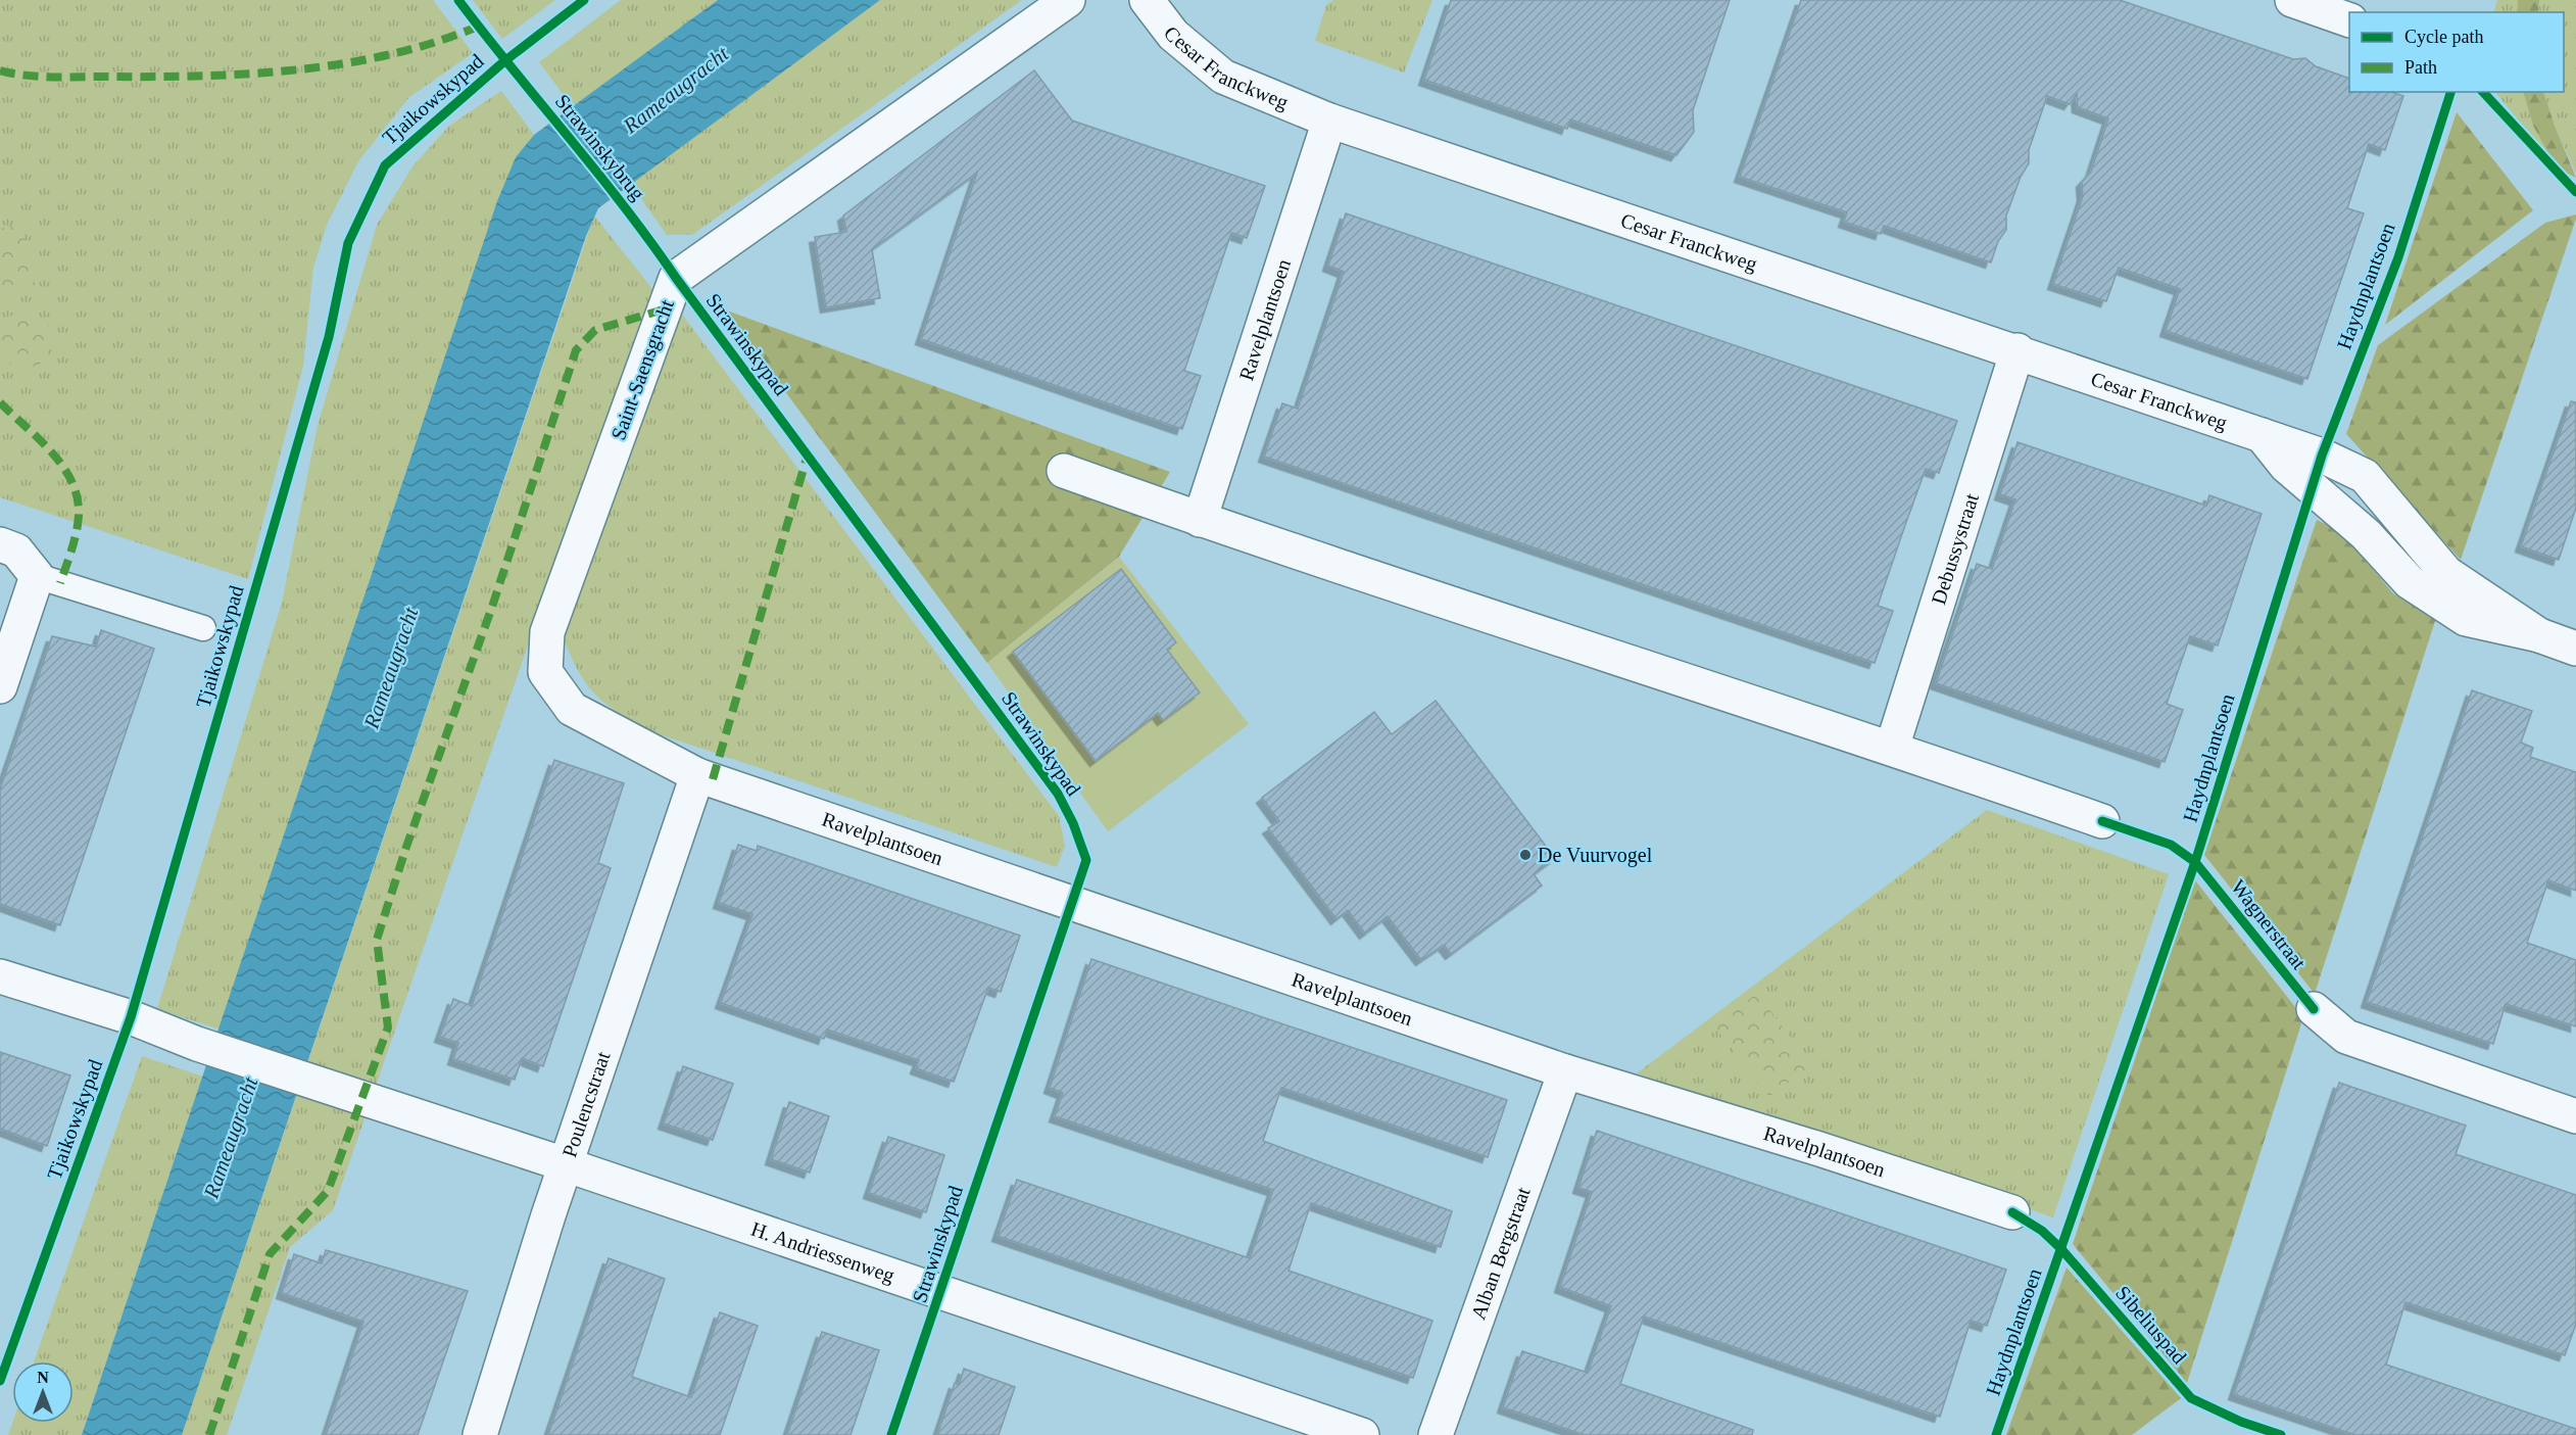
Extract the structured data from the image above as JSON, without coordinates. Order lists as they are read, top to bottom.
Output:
{
  "streets": {
    "street": [
      "Cesar Franckweg",
      "Ravelplantsoen",
      "Saint-Saensgracht",
      "Debussystraat",
      "Poulencstraat",
      "H. Andriessenweg",
      "Alban Bergstraat"
    ],
    "cycle path": [
      "Tjaikowskypad",
      "Strawinskybrug",
      "Haydnplantsoen",
      "Wagnerstraat",
      "Sibeliuspad"
    ]
  },
  "crossings": [
    ["Cesar Franckweg", "Ravelplantsoen"],
    ["Cesar Franckweg", "Debussystraat"],
    ["Ravelplantsoen", "Saint-Saensgracht"],
    ["Ravelplantsoen", "Poulencstraat"],
    ["Ravelplantsoen", "Alban Bergstraat"],
    ["Saint-Saensgracht", "Poulencstraat"],
    ["Poulencstraat", "H. Andriessenweg"]
  ],
  "water": ["Rameaugracht"],
  "places": ["De Vuurvogel"],
  "legend": ["Cycle path", "Path"],
  "north": "top"
}
